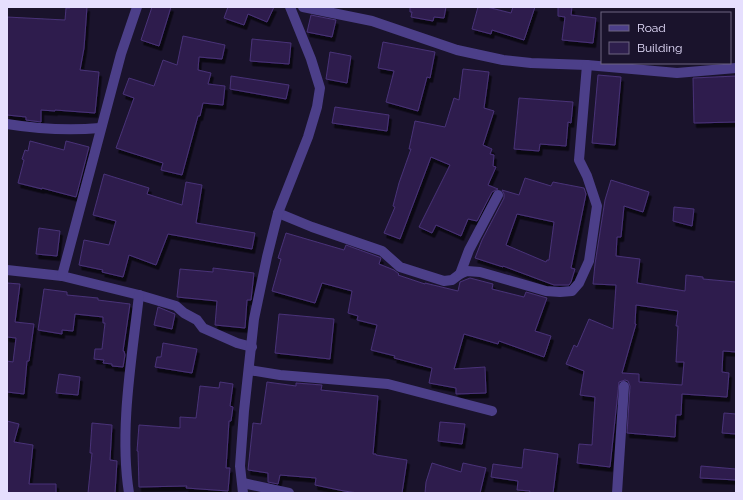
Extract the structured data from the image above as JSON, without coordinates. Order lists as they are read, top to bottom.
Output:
{
  "legend": ["Road", "Building"]
}
